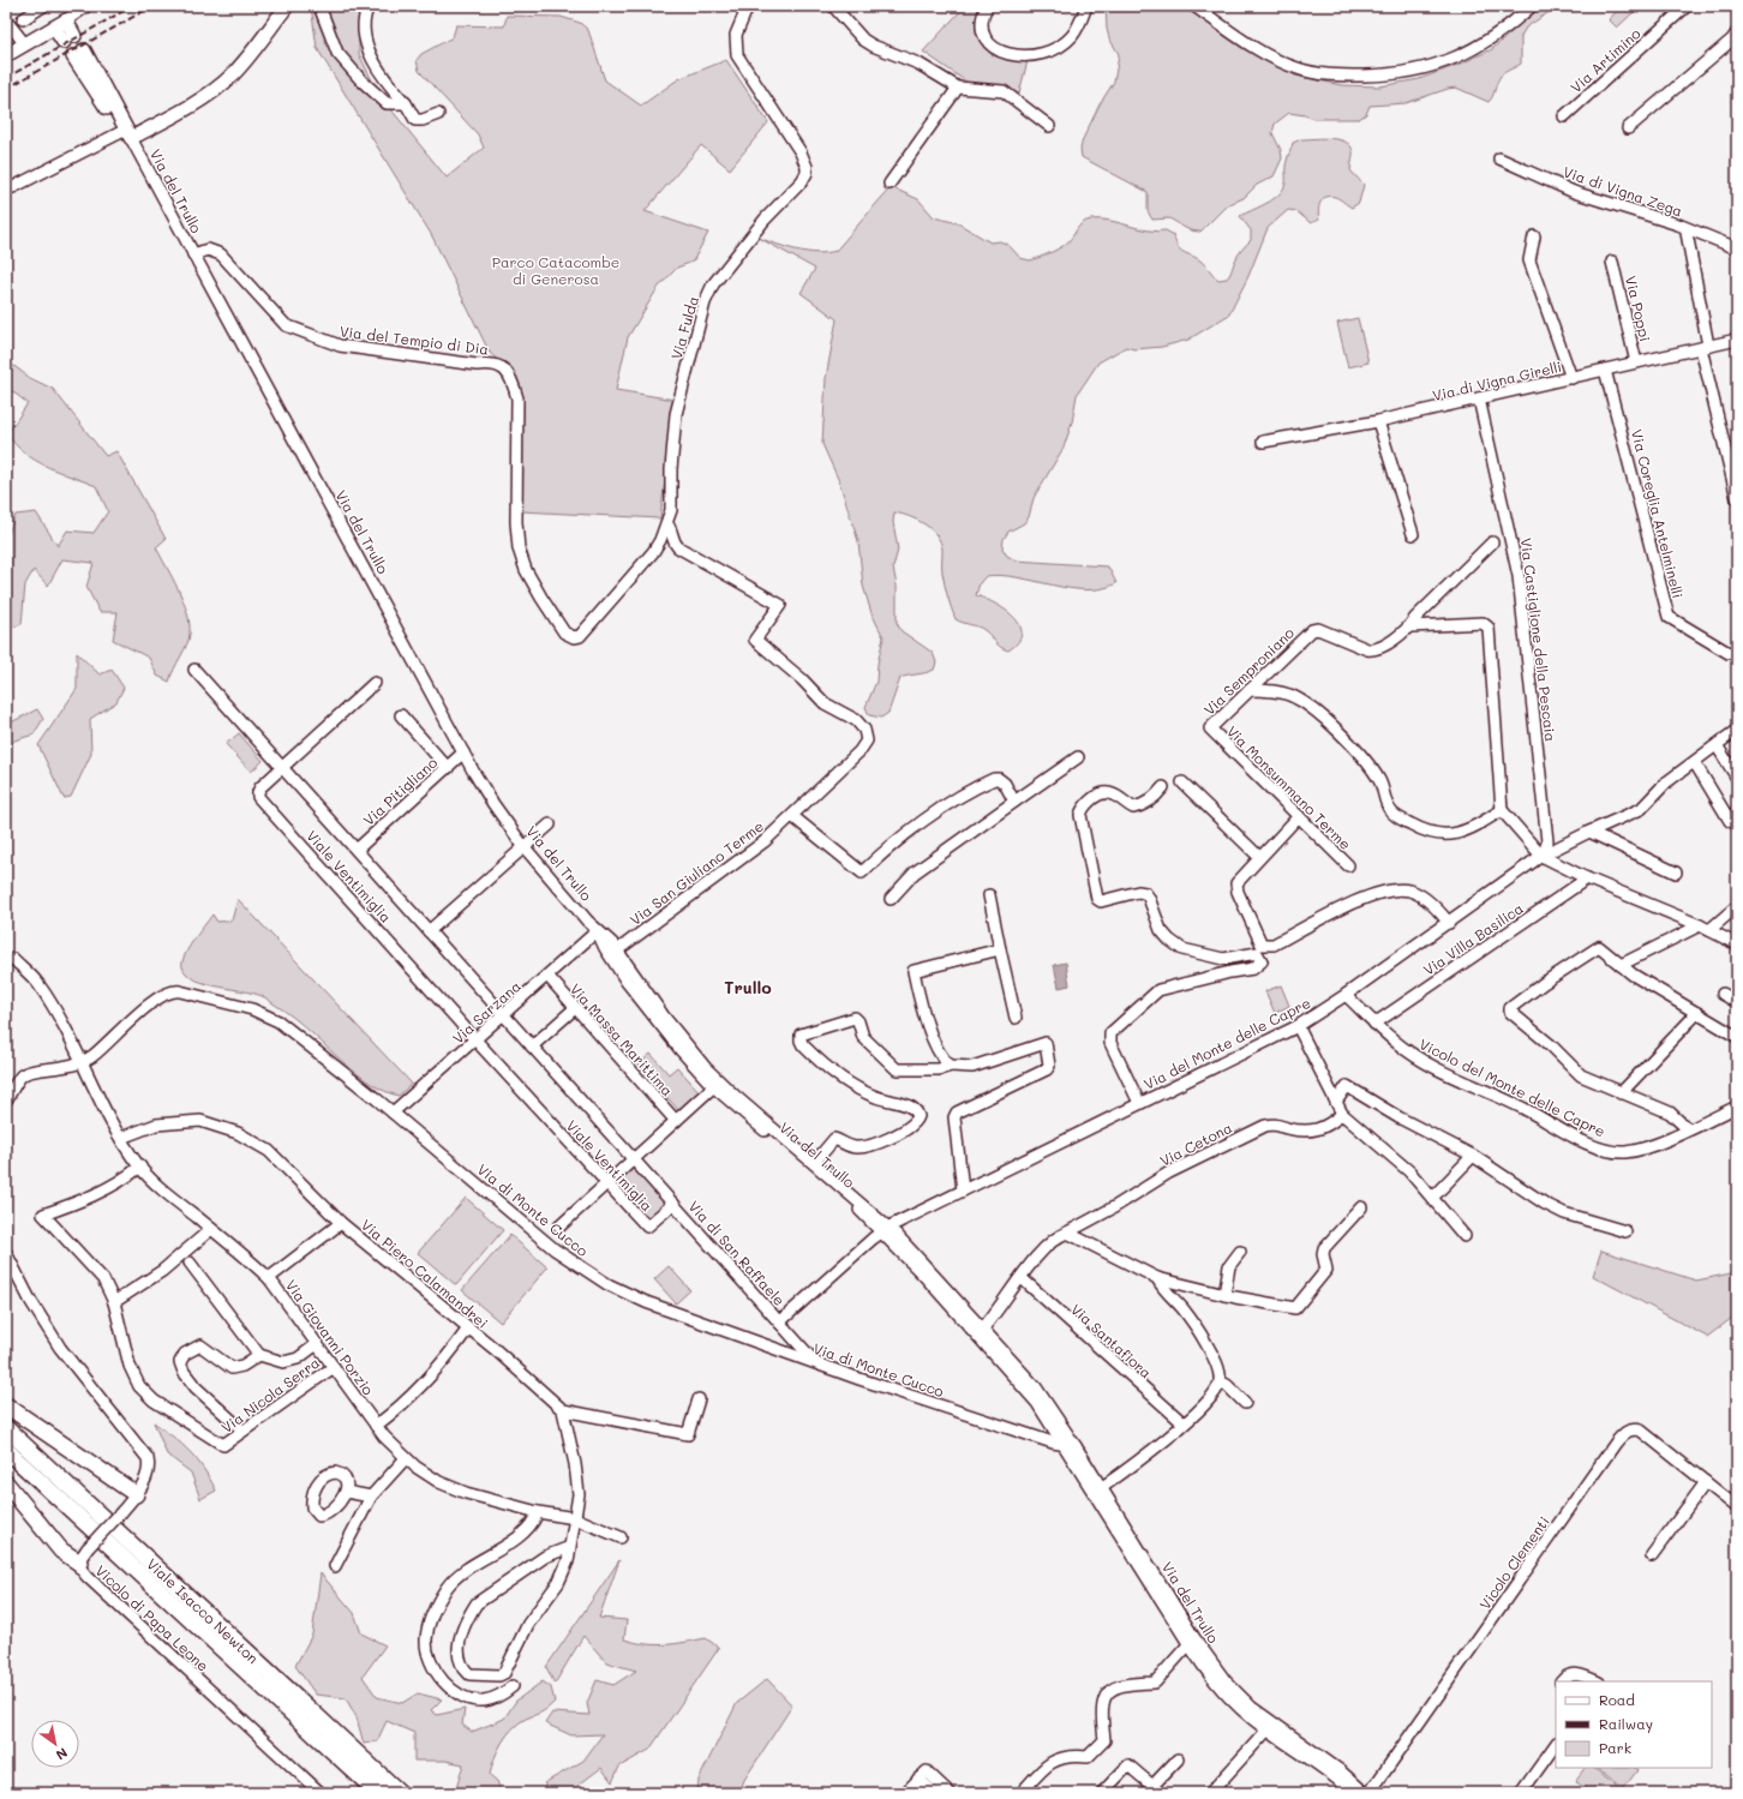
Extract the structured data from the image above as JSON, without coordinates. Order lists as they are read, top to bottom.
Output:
{
  "streets": {
    "highway": ["Viale Isacco Newton"],
    "main road": ["Via del Trullo"],
    "street": [
      "Via Artimino",
      "Via di Vigna Zega",
      "Via Poppi",
      "Via Fulda",
      "Via del Tempio di Dia",
      "Via di Vigna Girelli",
      "Via Coreglia Antelminelli",
      "Via Castiglione della Pescaia",
      "Via Semproniano",
      "Via Monsummano Terme",
      "Via Pitigliano",
      "Via San Giuliano Terme",
      "Viale Ventimiglia",
      "Via Villa Basilica",
      "Via Sarzana",
      "Via Massa Marittima",
      "Via del Monte delle Capre",
      "Vicolo del Monte delle Capre",
      "Via Cetona",
      "Via di Monte Cucco",
      "Via di San Raffaele",
      "Via Piero Calamandrei",
      "Via Giovanni Porzio",
      "Via Santafiora",
      "Via Nicola Serra",
      "Vicolo Clementi",
      "Vicolo di Papa Leone"
    ]
  },
  "crossings": [
    ["Via del Trullo", "Via del Tempio di Dia"],
    ["Via del Trullo", "Via Pitigliano"],
    ["Via del Trullo", "Via San Giuliano Terme"],
    ["Via del Trullo", "Via Sarzana"],
    ["Via del Trullo", "Via del Monte delle Capre"],
    ["Via del Trullo", "Via Cetona"],
    ["Via del Trullo", "Via di Monte Cucco"],
    ["Via Poppi", "Via di Vigna Girelli"],
    ["Via Fulda", "Via del Tempio di Dia"],
    ["Via Fulda", "Via San Giuliano Terme"],
    ["Via di Vigna Girelli", "Via Coreglia Antelminelli"],
    ["Via di Vigna Girelli", "Via Castiglione della Pescaia"],
    ["Via Castiglione della Pescaia", "Via del Monte delle Capre"],
    ["Via Semproniano", "Via Monsummano Terme"],
    ["Via Pitigliano", "Viale Ventimiglia"],
    ["Viale Ventimiglia", "Via Sarzana"],
    ["Viale Ventimiglia", "Via di San Raffaele"],
    ["Via Villa Basilica", "Vicolo del Monte delle Capre"],
    ["Via Sarzana", "Via Massa Marittima"],
    ["Via Sarzana", "Via di Monte Cucco"],
    ["Via del Monte delle Capre", "Vicolo del Monte delle Capre"],
    ["Via del Monte delle Capre", "Via di San Raffaele"],
    ["Via Cetona", "Via Santafiora"],
    ["Via di Monte Cucco", "Via di San Raffaele"],
    ["Via di Monte Cucco", "Via Giovanni Porzio"],
    ["Via Piero Calamandrei", "Via Giovanni Porzio"],
    ["Via Giovanni Porzio", "Via Nicola Serra"]
  ],
  "districts": ["Trullo"],
  "parks": ["Parco Catacombe di Generosa"],
  "legend": ["Road", "Railway", "Park"],
  "north": "bottom right"
}
